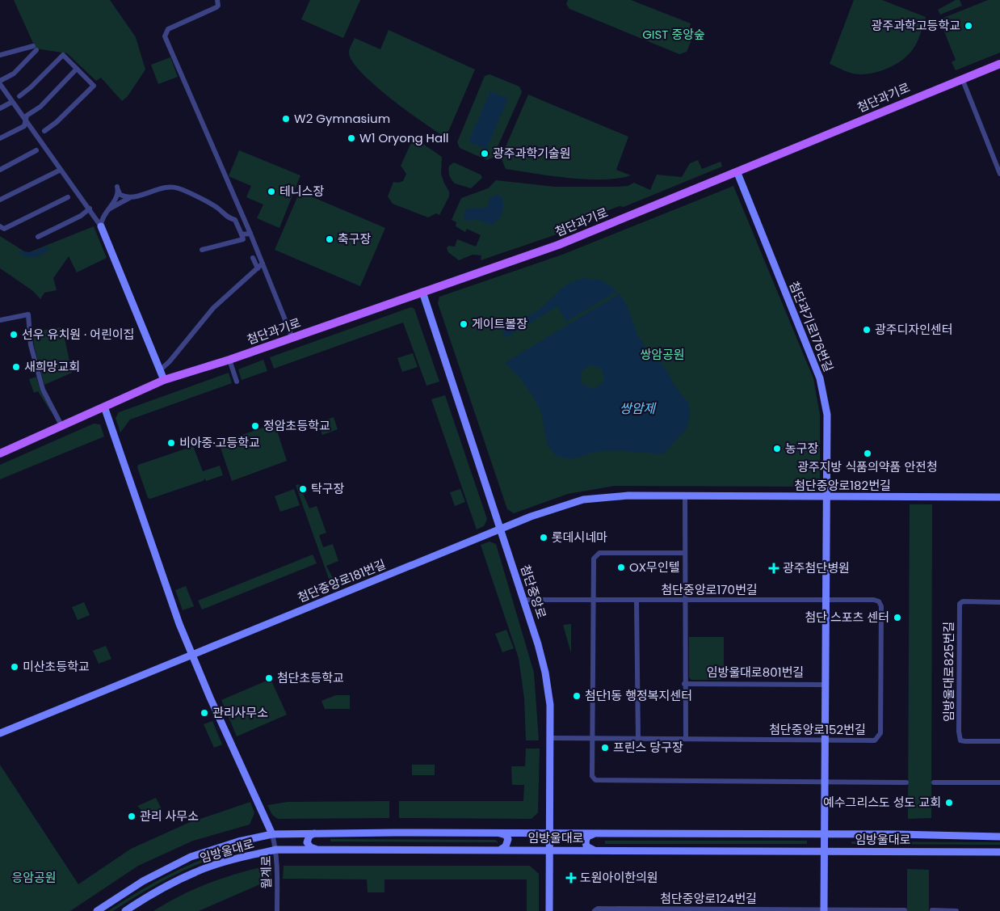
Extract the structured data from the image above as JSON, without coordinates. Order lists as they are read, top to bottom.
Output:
{
  "streets": {
    "main road": ["첨단과기로"],
    "street": [
      "첨단과기로176번길",
      "첨단중앙로182번길",
      "첨단중앙로181번길",
      "첨단중앙로170번길",
      "첨단중앙로",
      "임방울대로825번길",
      "임방울대로801번길",
      "첨단중앙로152번길",
      "임방울대로",
      "월계로",
      "첨단중앙로124번길"
    ]
  },
  "crossings": [
    ["첨단과기로", "첨단과기로176번길"],
    ["첨단과기로", "첨단중앙로"],
    ["첨단과기로176번길", "첨단중앙로182번길"],
    ["첨단중앙로182번길", "첨단중앙로181번길"],
    ["첨단중앙로182번길", "첨단중앙로"],
    ["첨단중앙로181번길", "첨단중앙로"],
    ["첨단중앙로170번길", "첨단중앙로"],
    ["첨단중앙로170번길", "첨단중앙로152번길"],
    ["첨단중앙로", "첨단중앙로152번길"],
    ["첨단중앙로", "임방울대로"],
    ["임방울대로", "월계로"]
  ],
  "water": ["쌍암제"],
  "parks": ["GIST 중앙숲", "쌍암공원", "응암공원"],
  "places": {
    "other": [
      "광주과학고등학교",
      "W2 Gymnasium",
      "W1 Oryong Hall",
      "광주과학기술원",
      "테니스장",
      "축구장",
      "게이트볼장",
      "광주디자인센터",
      "선우 유치원 · 어린이집",
      "새희망교회",
      "정암초등학교",
      "비아중·고등학교",
      "농구장",
      "광주지방 식품의약품 안전청",
      "탁구장",
      "롯데시네마",
      "OX무인텔",
      "첨단 스포츠 센터",
      "미산초등학교",
      "첨단초등학교",
      "첨단1동 행정복지센터",
      "관리사무소",
      "프린스 당구장",
      "예수그리스도 성도 교회",
      "관리 사무소"
    ],
    "health": ["광주첨단병원", "도원아이한의원"]
  }
}
